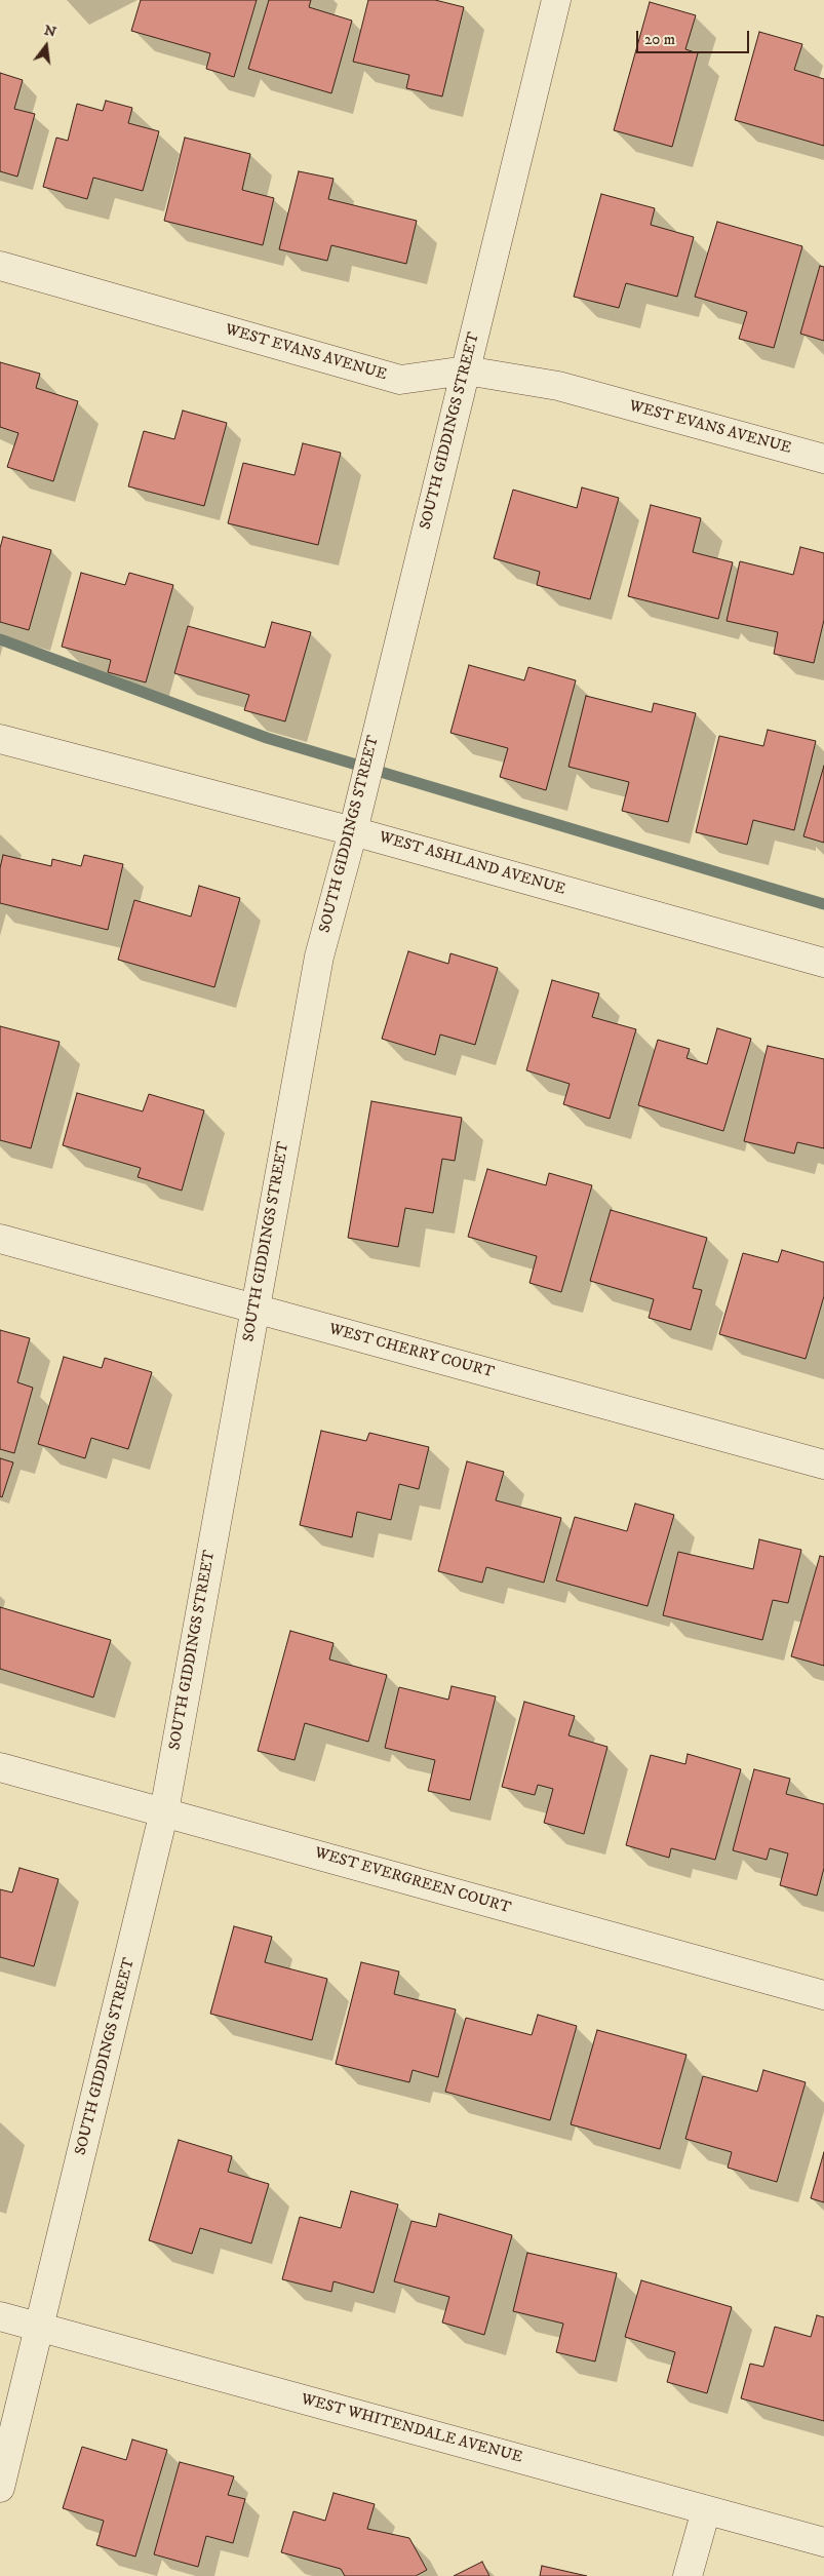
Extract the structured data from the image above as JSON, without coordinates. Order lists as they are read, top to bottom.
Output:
{
  "streets": {
    "street": [
      "WEST EVANS AVENUE",
      "SOUTH GIDDINGS STREET",
      "WEST ASHLAND AVENUE",
      "WEST CHERRY COURT",
      "WEST EVERGREEN COURT",
      "WEST WHITENDALE AVENUE"
    ]
  },
  "crossings": [
    ["WEST EVANS AVENUE", "SOUTH GIDDINGS STREET"],
    ["SOUTH GIDDINGS STREET", "WEST ASHLAND AVENUE"],
    ["SOUTH GIDDINGS STREET", "WEST CHERRY COURT"],
    ["SOUTH GIDDINGS STREET", "WEST EVERGREEN COURT"],
    ["SOUTH GIDDINGS STREET", "WEST WHITENDALE AVENUE"]
  ],
  "scale_bar": "20 m",
  "north": "top"
}
